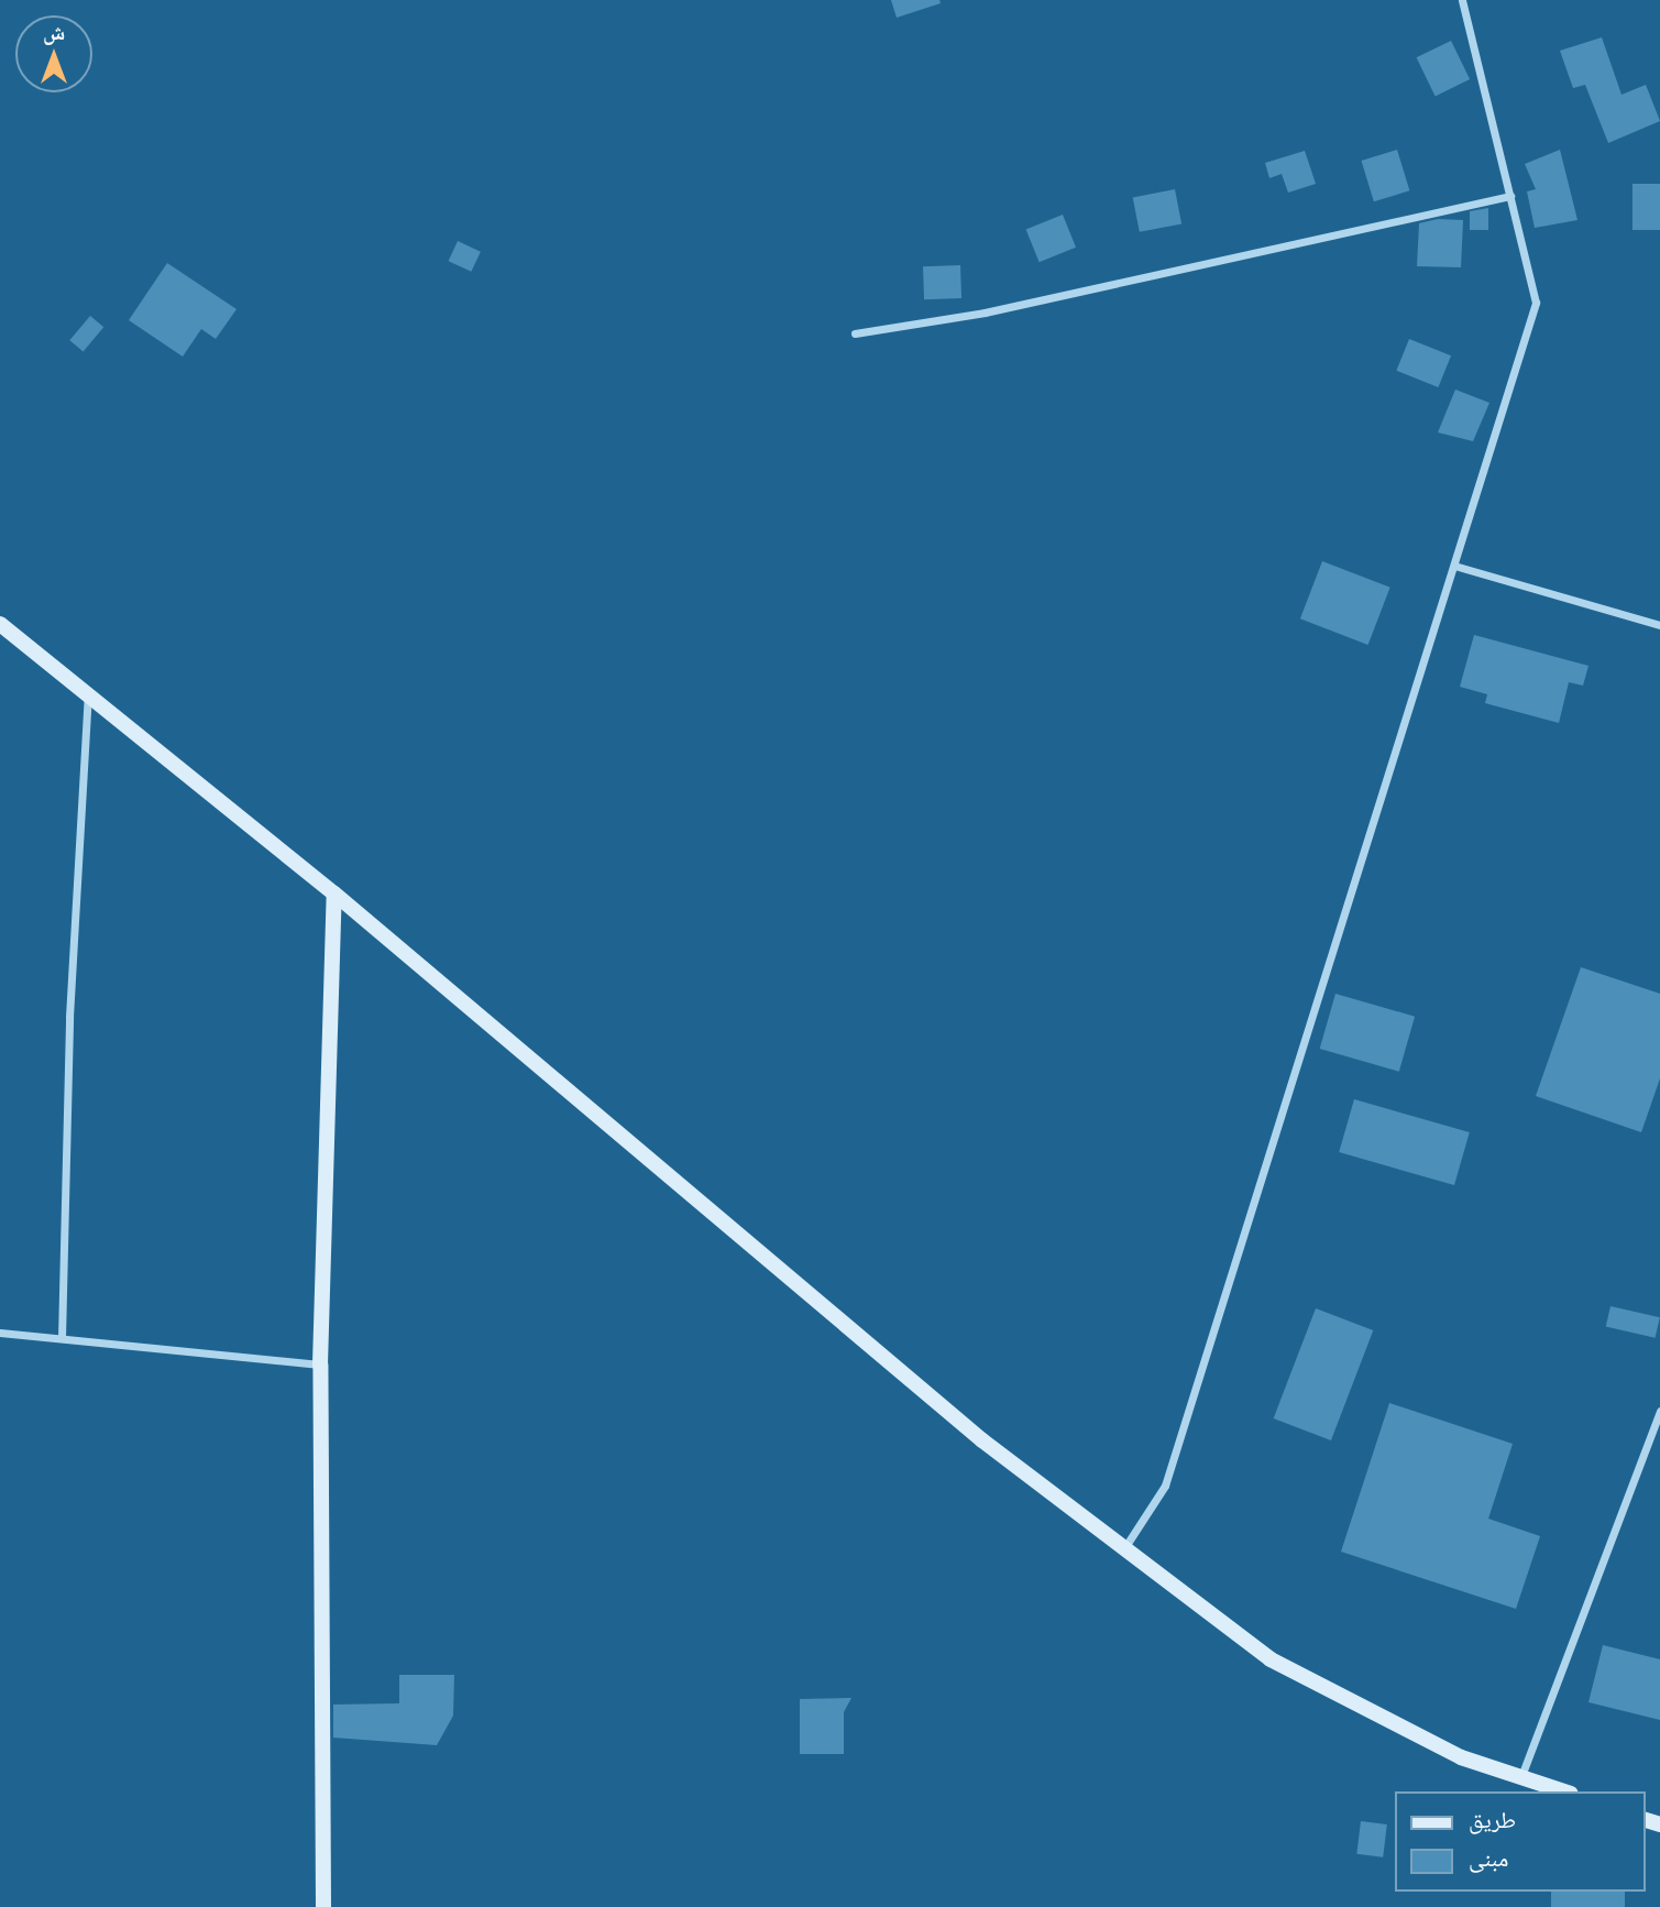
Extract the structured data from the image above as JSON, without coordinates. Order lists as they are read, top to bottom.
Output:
{
  "legend": ["طريق", "مبنى"],
  "north": "top"
}
